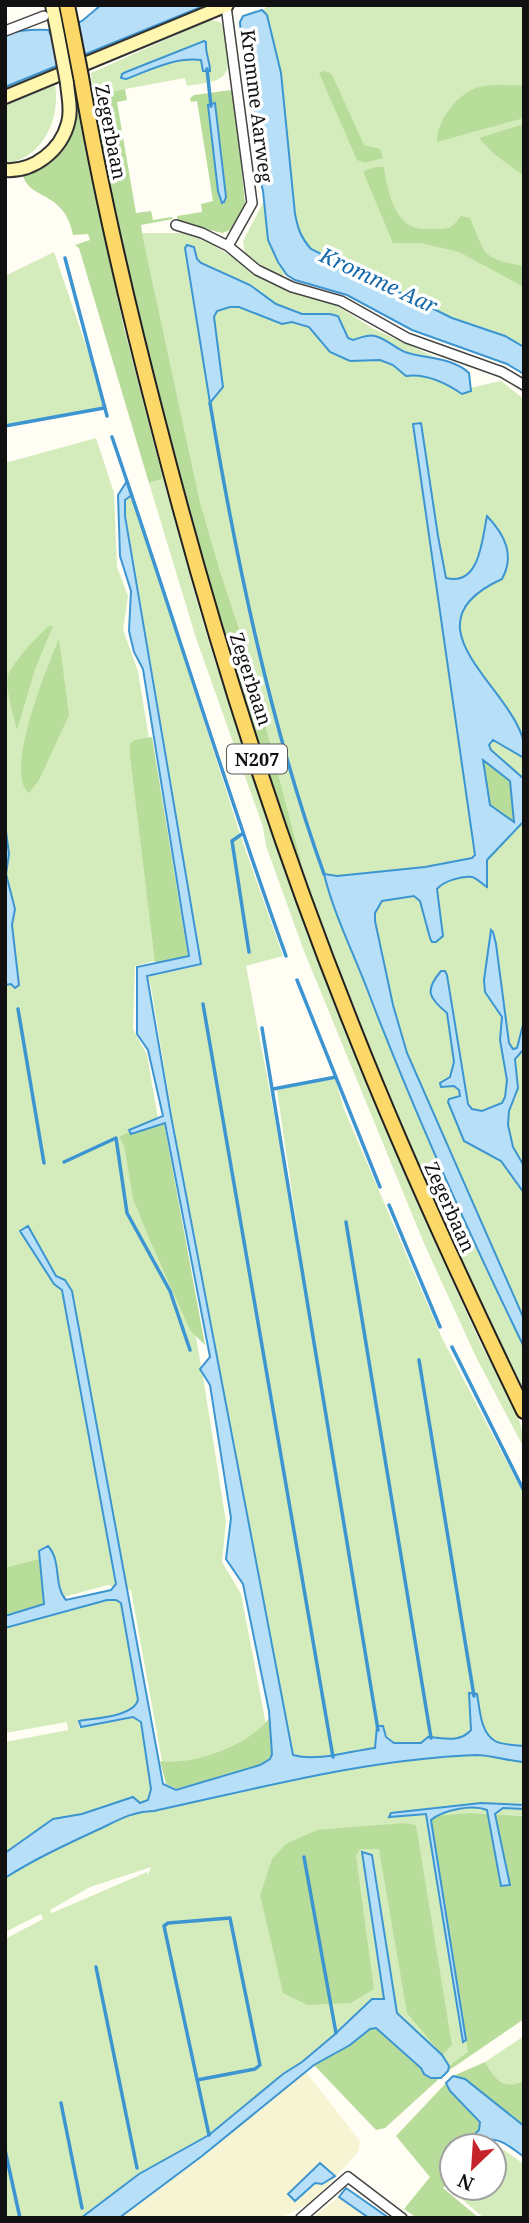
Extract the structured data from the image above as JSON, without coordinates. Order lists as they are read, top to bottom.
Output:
{
  "streets": {
    "main road": ["Zegerbaan", "N207"],
    "street": ["Kromme Aarweg"]
  },
  "water": ["Kromme Aar"],
  "north": "bottom left"
}
